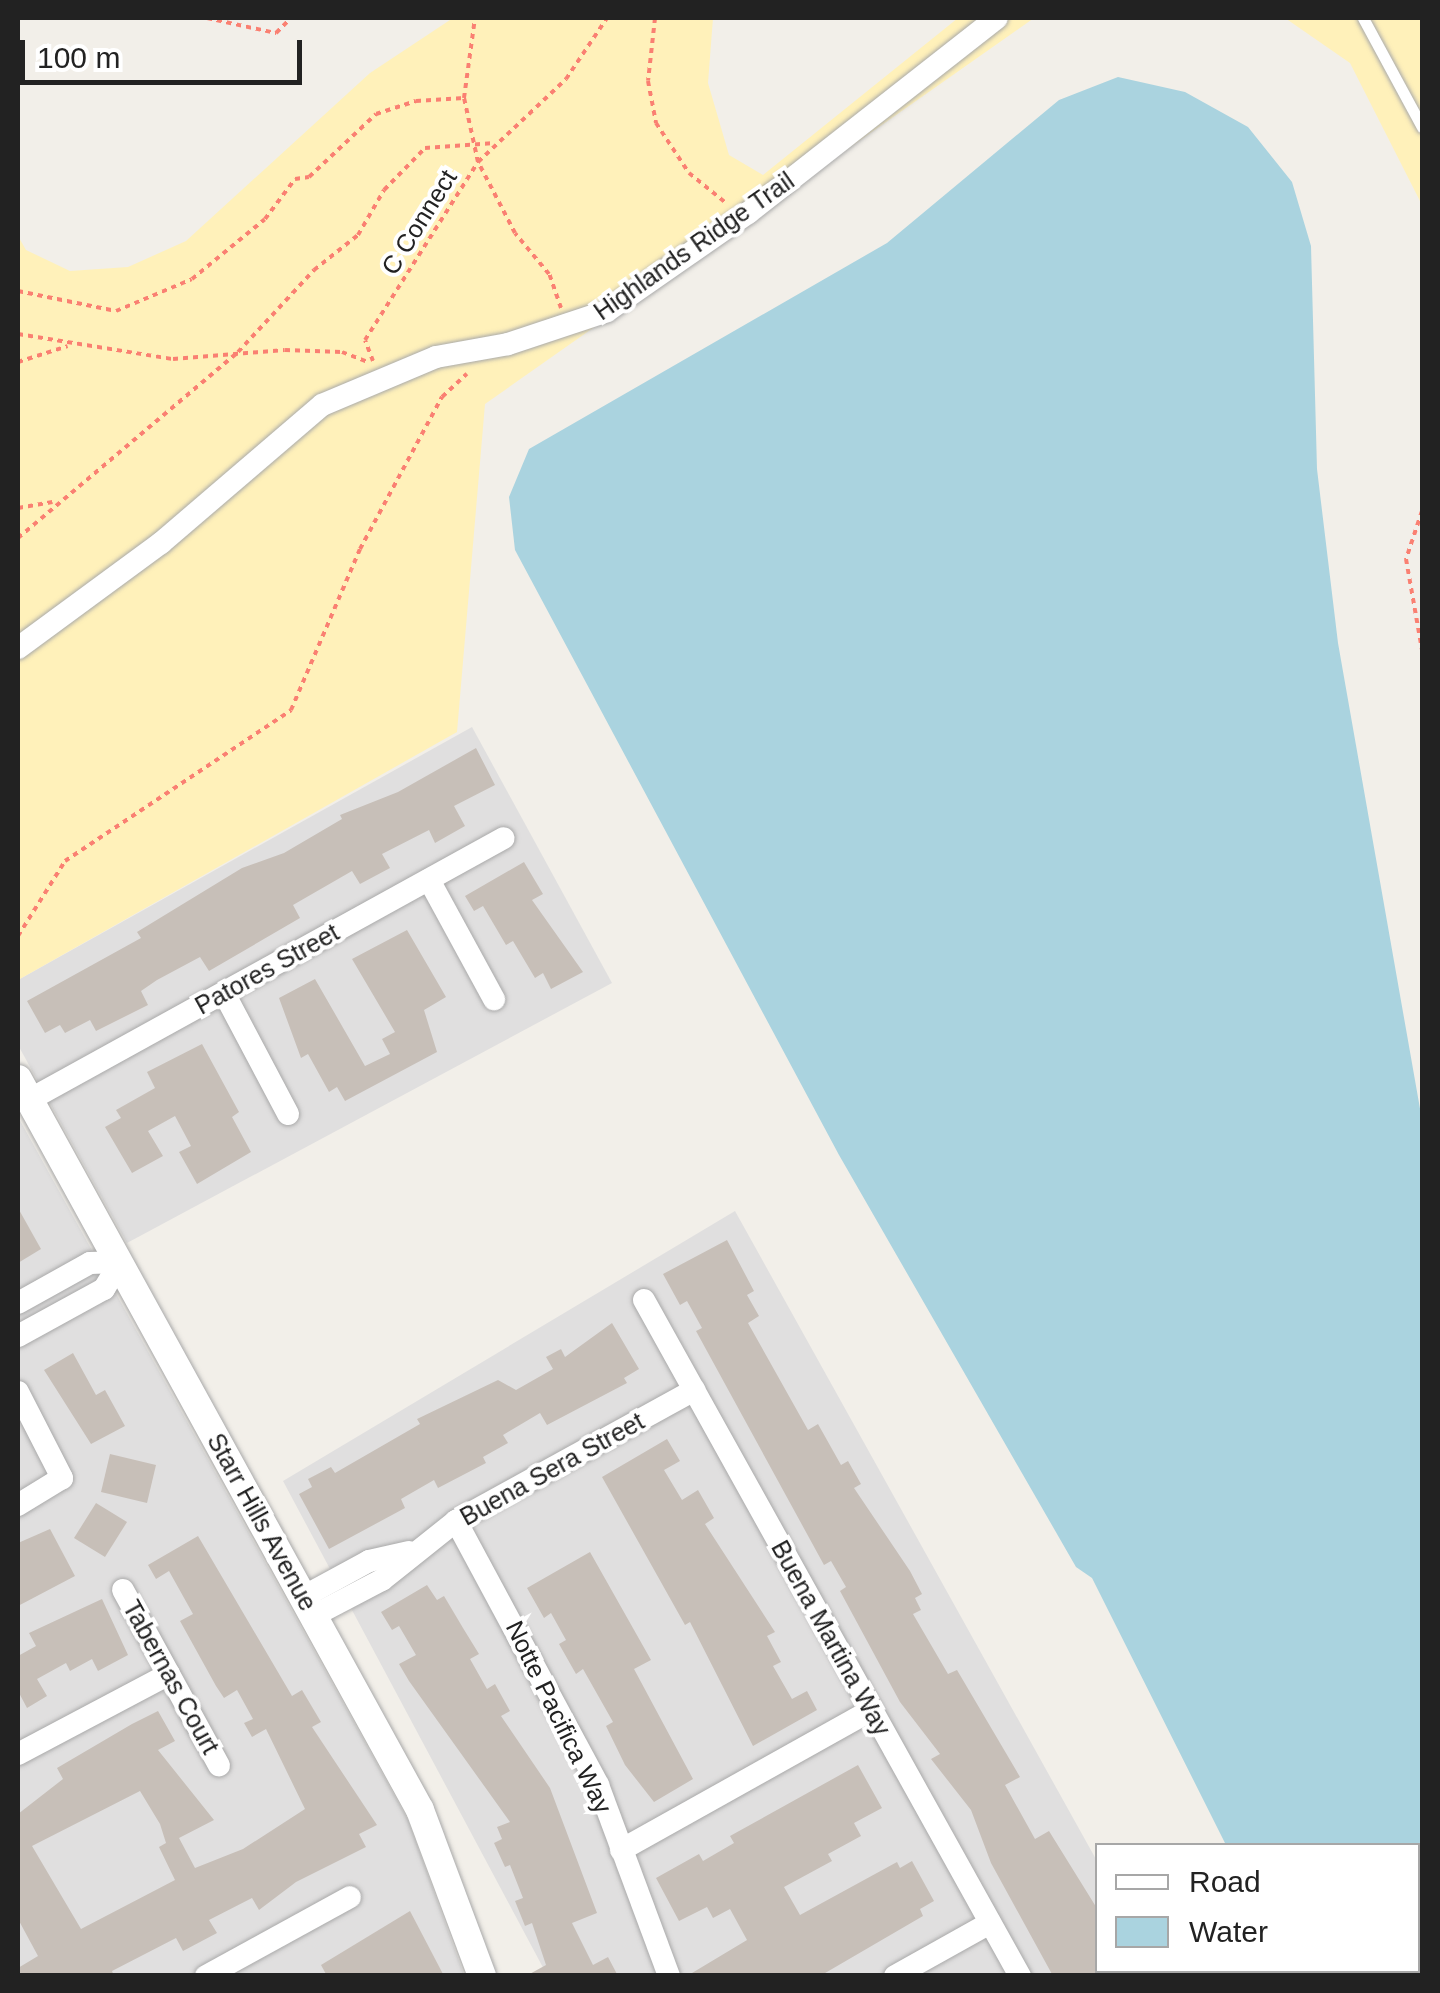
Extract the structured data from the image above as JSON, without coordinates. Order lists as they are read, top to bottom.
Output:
{
  "streets": {
    "street": [
      "Highlands Ridge Trail",
      "Patores Street",
      "Buena Sera Street",
      "Starr Hills Avenue",
      "Buena Martina Way",
      "Tabernas Court",
      "Notte Pacifica Way"
    ],
    "path": ["C Connect"]
  },
  "crossings": [
    ["C Connect", "Highlands Ridge Trail"],
    ["Patores Street", "Starr Hills Avenue"],
    ["Buena Sera Street", "Starr Hills Avenue"],
    ["Buena Sera Street", "Buena Martina Way"],
    ["Buena Sera Street", "Notte Pacifica Way"]
  ],
  "legend": ["Road", "Water"],
  "scale_bar": "100 m"
}
